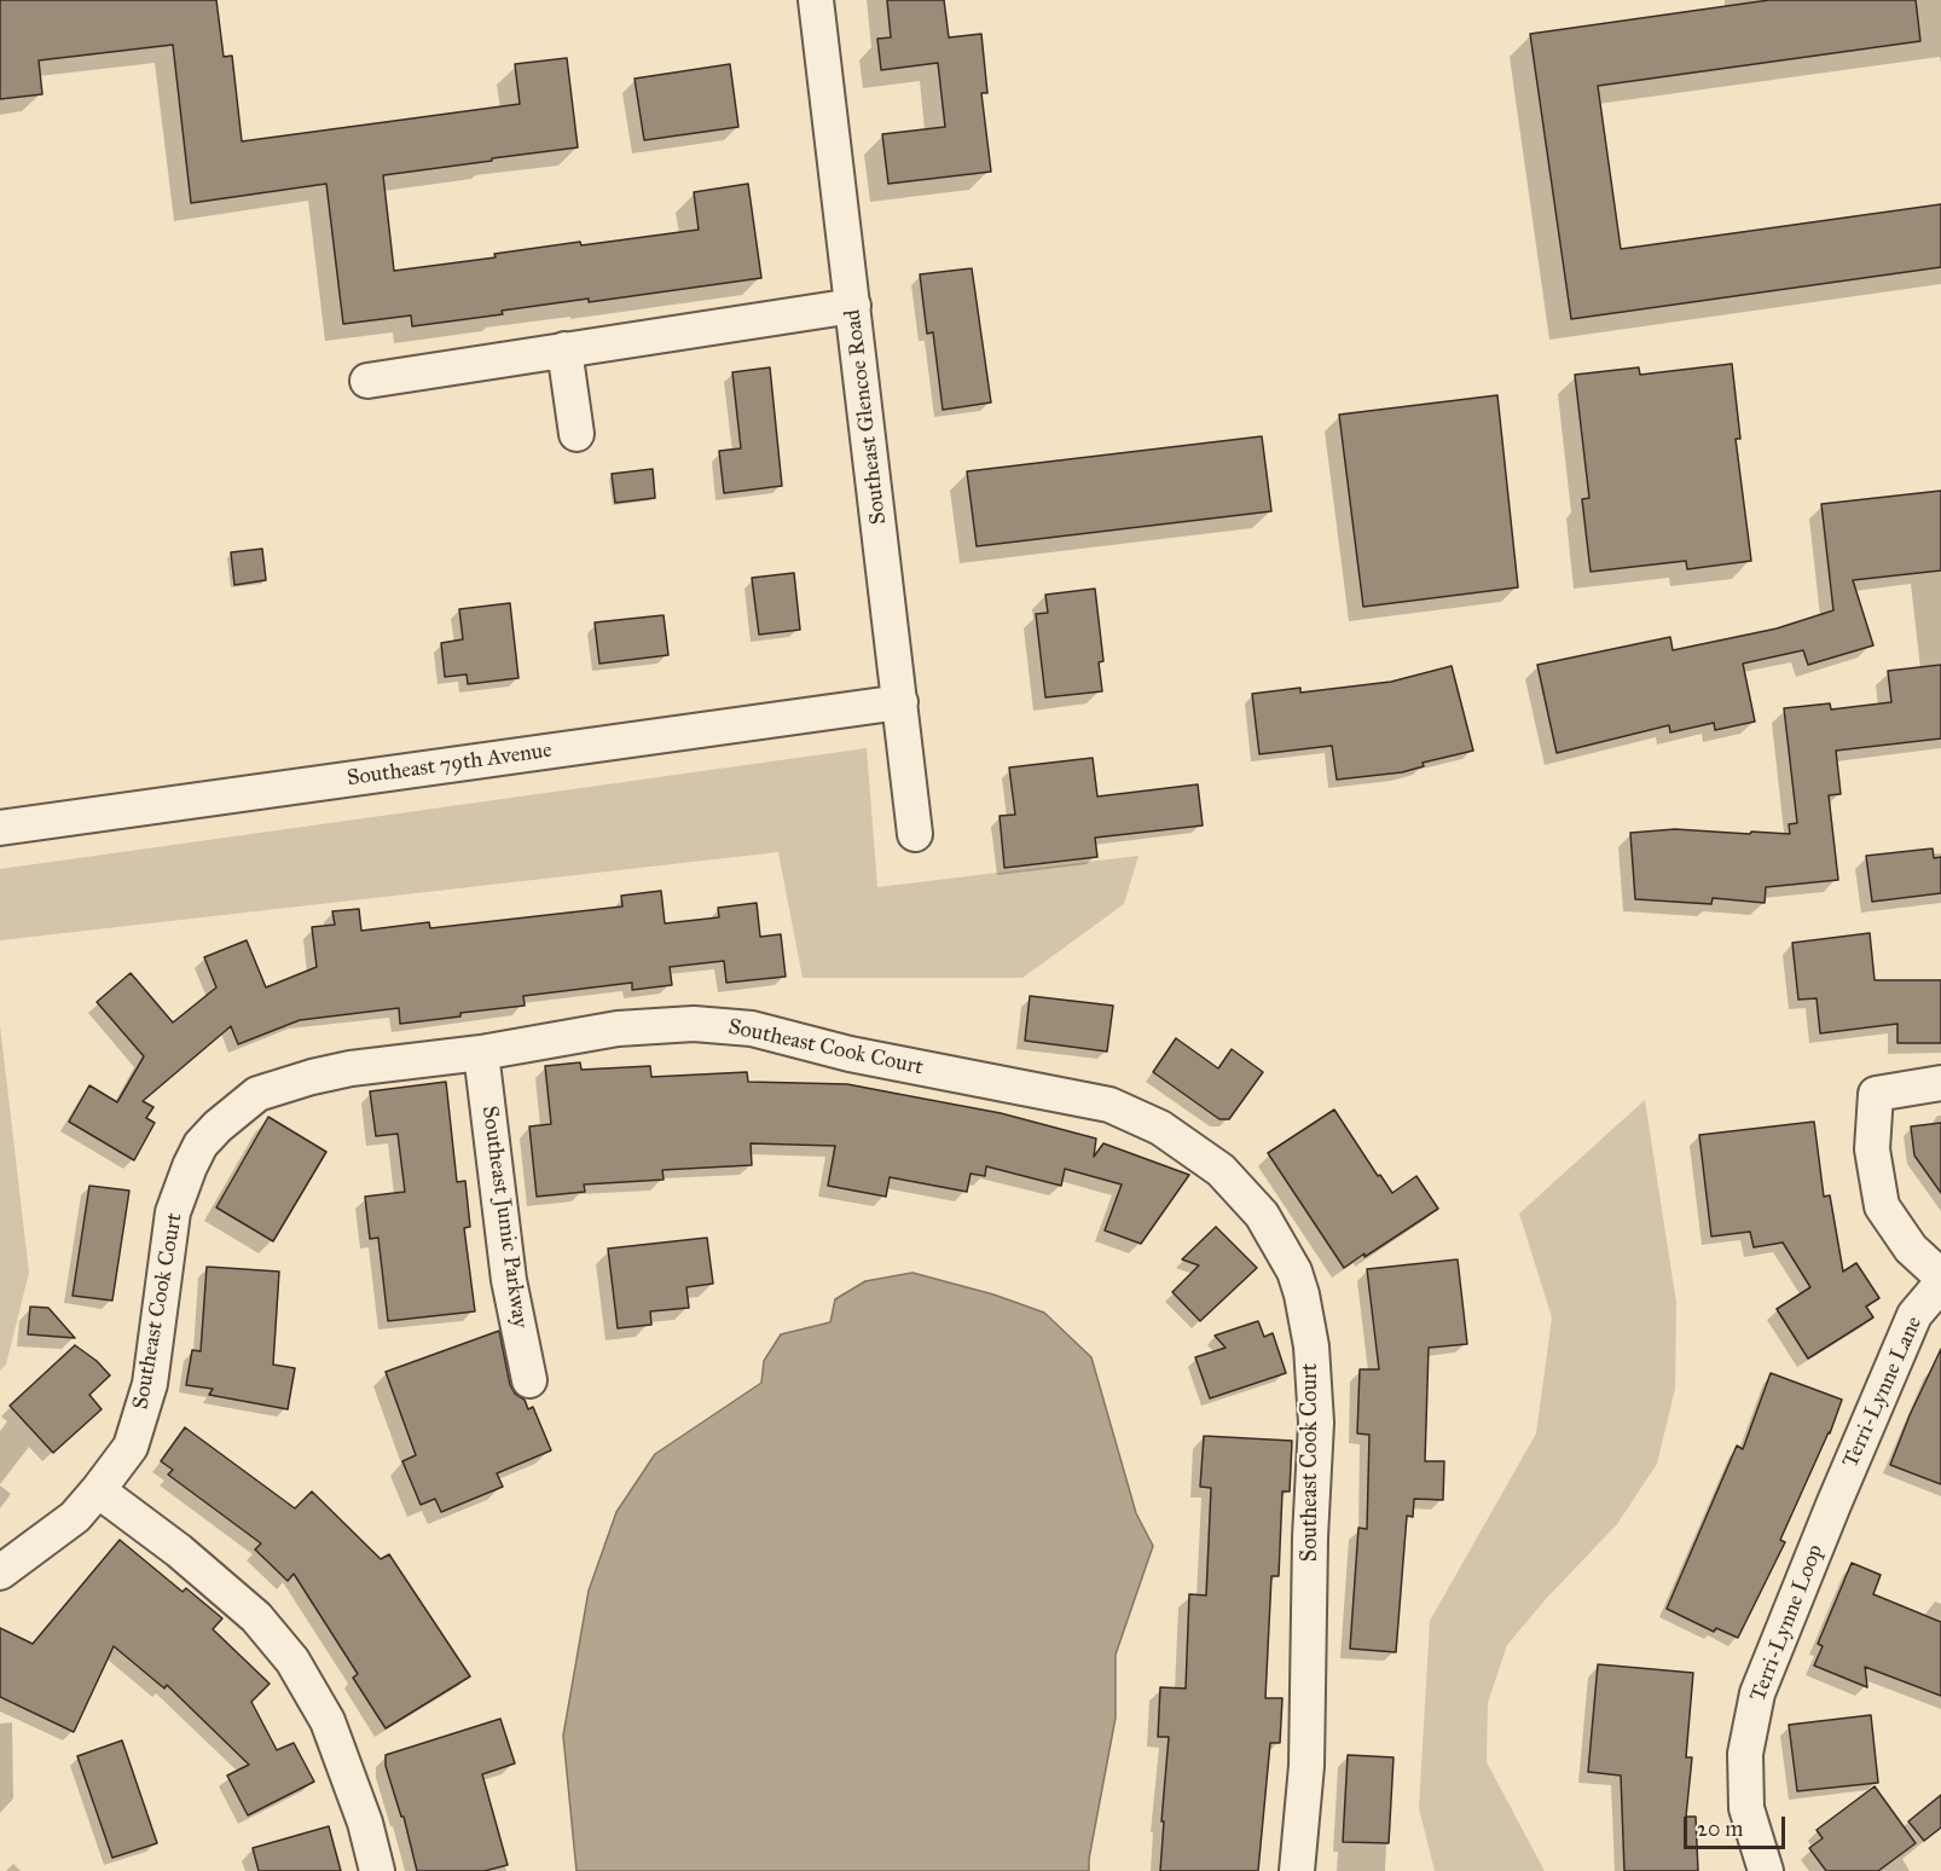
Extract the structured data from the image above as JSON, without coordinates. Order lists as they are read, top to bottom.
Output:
{
  "streets": {
    "street": [
      "Southeast Glencoe Road",
      "Southeast 79th Avenue",
      "Southeast Cook Court",
      "Southeast Jumic Parkway",
      "Terri-Lynne Lane",
      "Terri-Lynne Loop"
    ]
  },
  "crossings": [
    ["Southeast Glencoe Road", "Southeast 79th Avenue"],
    ["Southeast Cook Court", "Southeast Jumic Parkway"],
    ["Terri-Lynne Lane", "Terri-Lynne Loop"]
  ],
  "scale_bar": "20 m"
}
